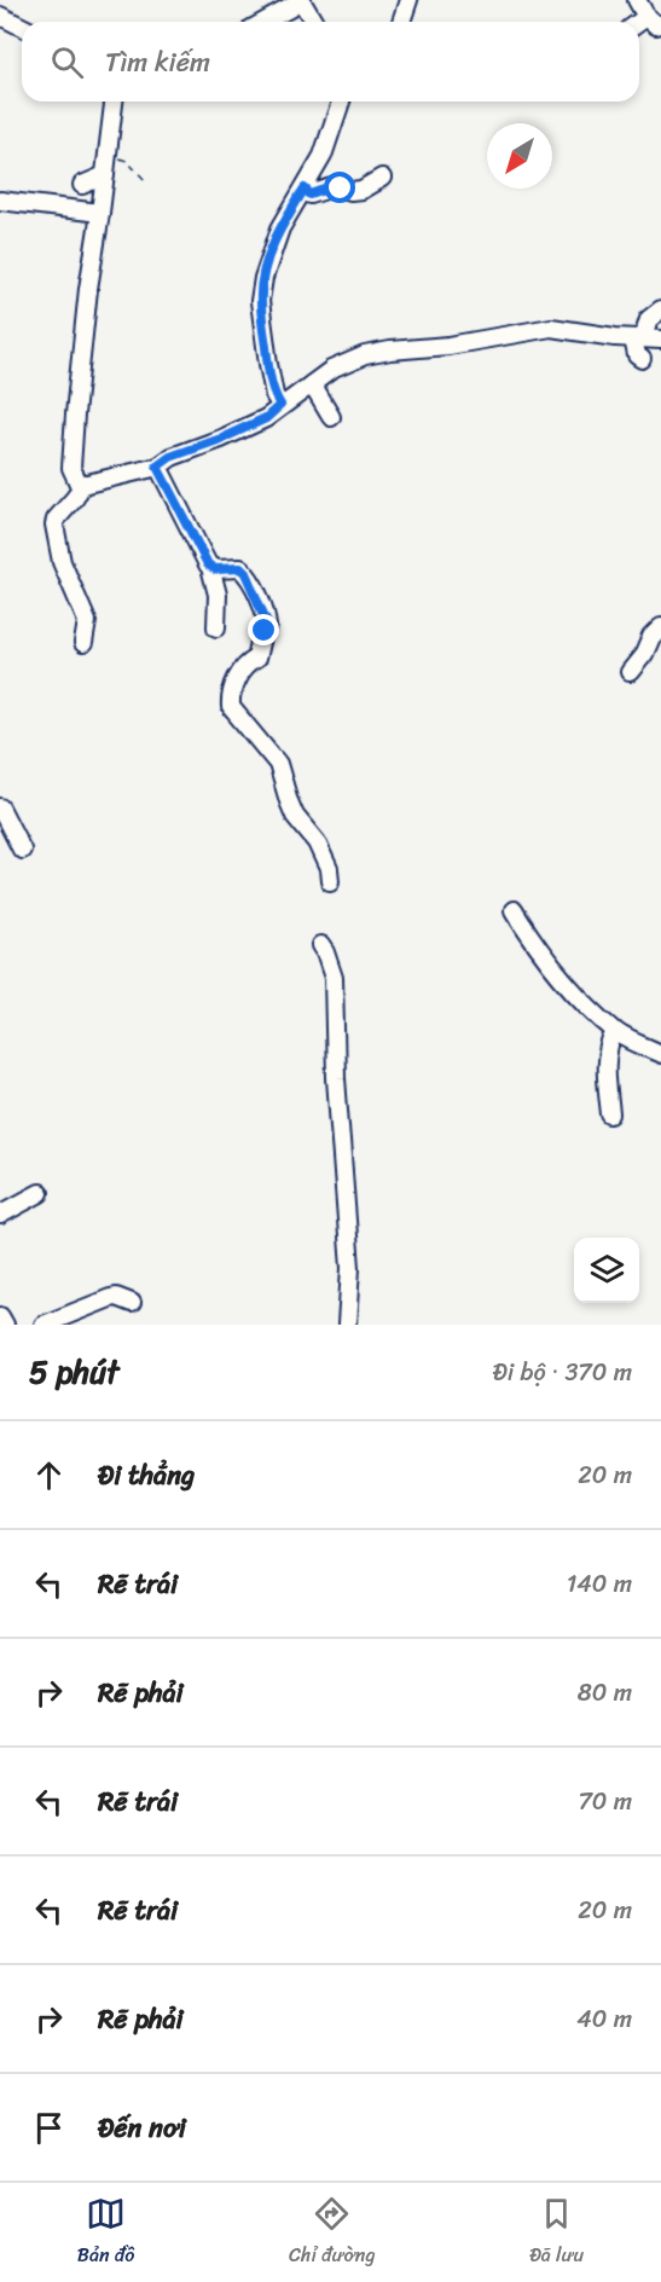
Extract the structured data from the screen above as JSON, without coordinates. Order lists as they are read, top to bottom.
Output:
{
  "north": "bottom left",
  "page": {
    "search": "Tìm kiếm",
    "heading": ["5 phút", "Đi bộ · 370 m"],
    "list": [
      ["Đi thẳng", "20 m"],
      ["Rẽ trái", "140 m"],
      ["Rẽ phải", "80 m"],
      ["Rẽ trái", "70 m"],
      ["Rẽ trái", "20 m"],
      ["Rẽ phải", "40 m"],
      "Đến nơi"
    ],
    "nav": ["Bản đồ", "Chỉ đường", "Đã lưu"]
  }
}
